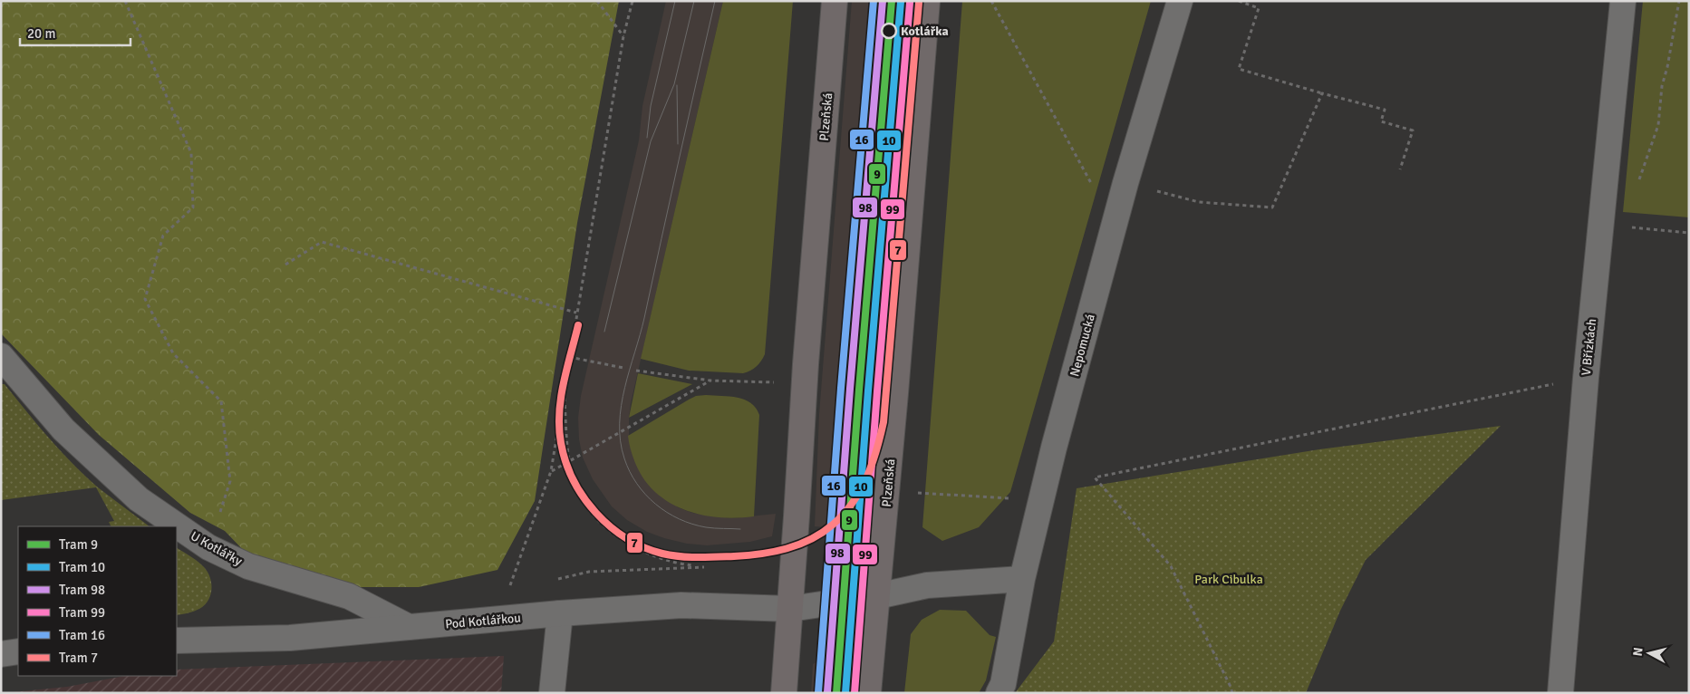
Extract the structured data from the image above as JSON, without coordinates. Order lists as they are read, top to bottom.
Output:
{
  "streets": {
    "main road": ["Plzeňská"],
    "street": [
      "Nepomucká",
      "V Břízkách",
      "U Kotlářky",
      "Pod Kotlářkou"
    ]
  },
  "crossings": [
    ["Plzeňská", "Pod Kotlářkou"],
    ["Nepomucká", "Pod Kotlářkou"],
    ["U Kotlářky", "Pod Kotlářkou"]
  ],
  "parks": ["Park Cibulka"],
  "places": ["Kotlářka"],
  "lines": [
    "tram line 9",
    "tram line 98",
    "tram line 16",
    "tram line 10",
    "tram line 99",
    "tram line 7"
  ],
  "legend": [
    "Tram 9",
    "Tram 10",
    "Tram 98",
    "Tram 99",
    "Tram 16",
    "Tram 7"
  ],
  "scale_bar": "20 m",
  "north": "left"
}
